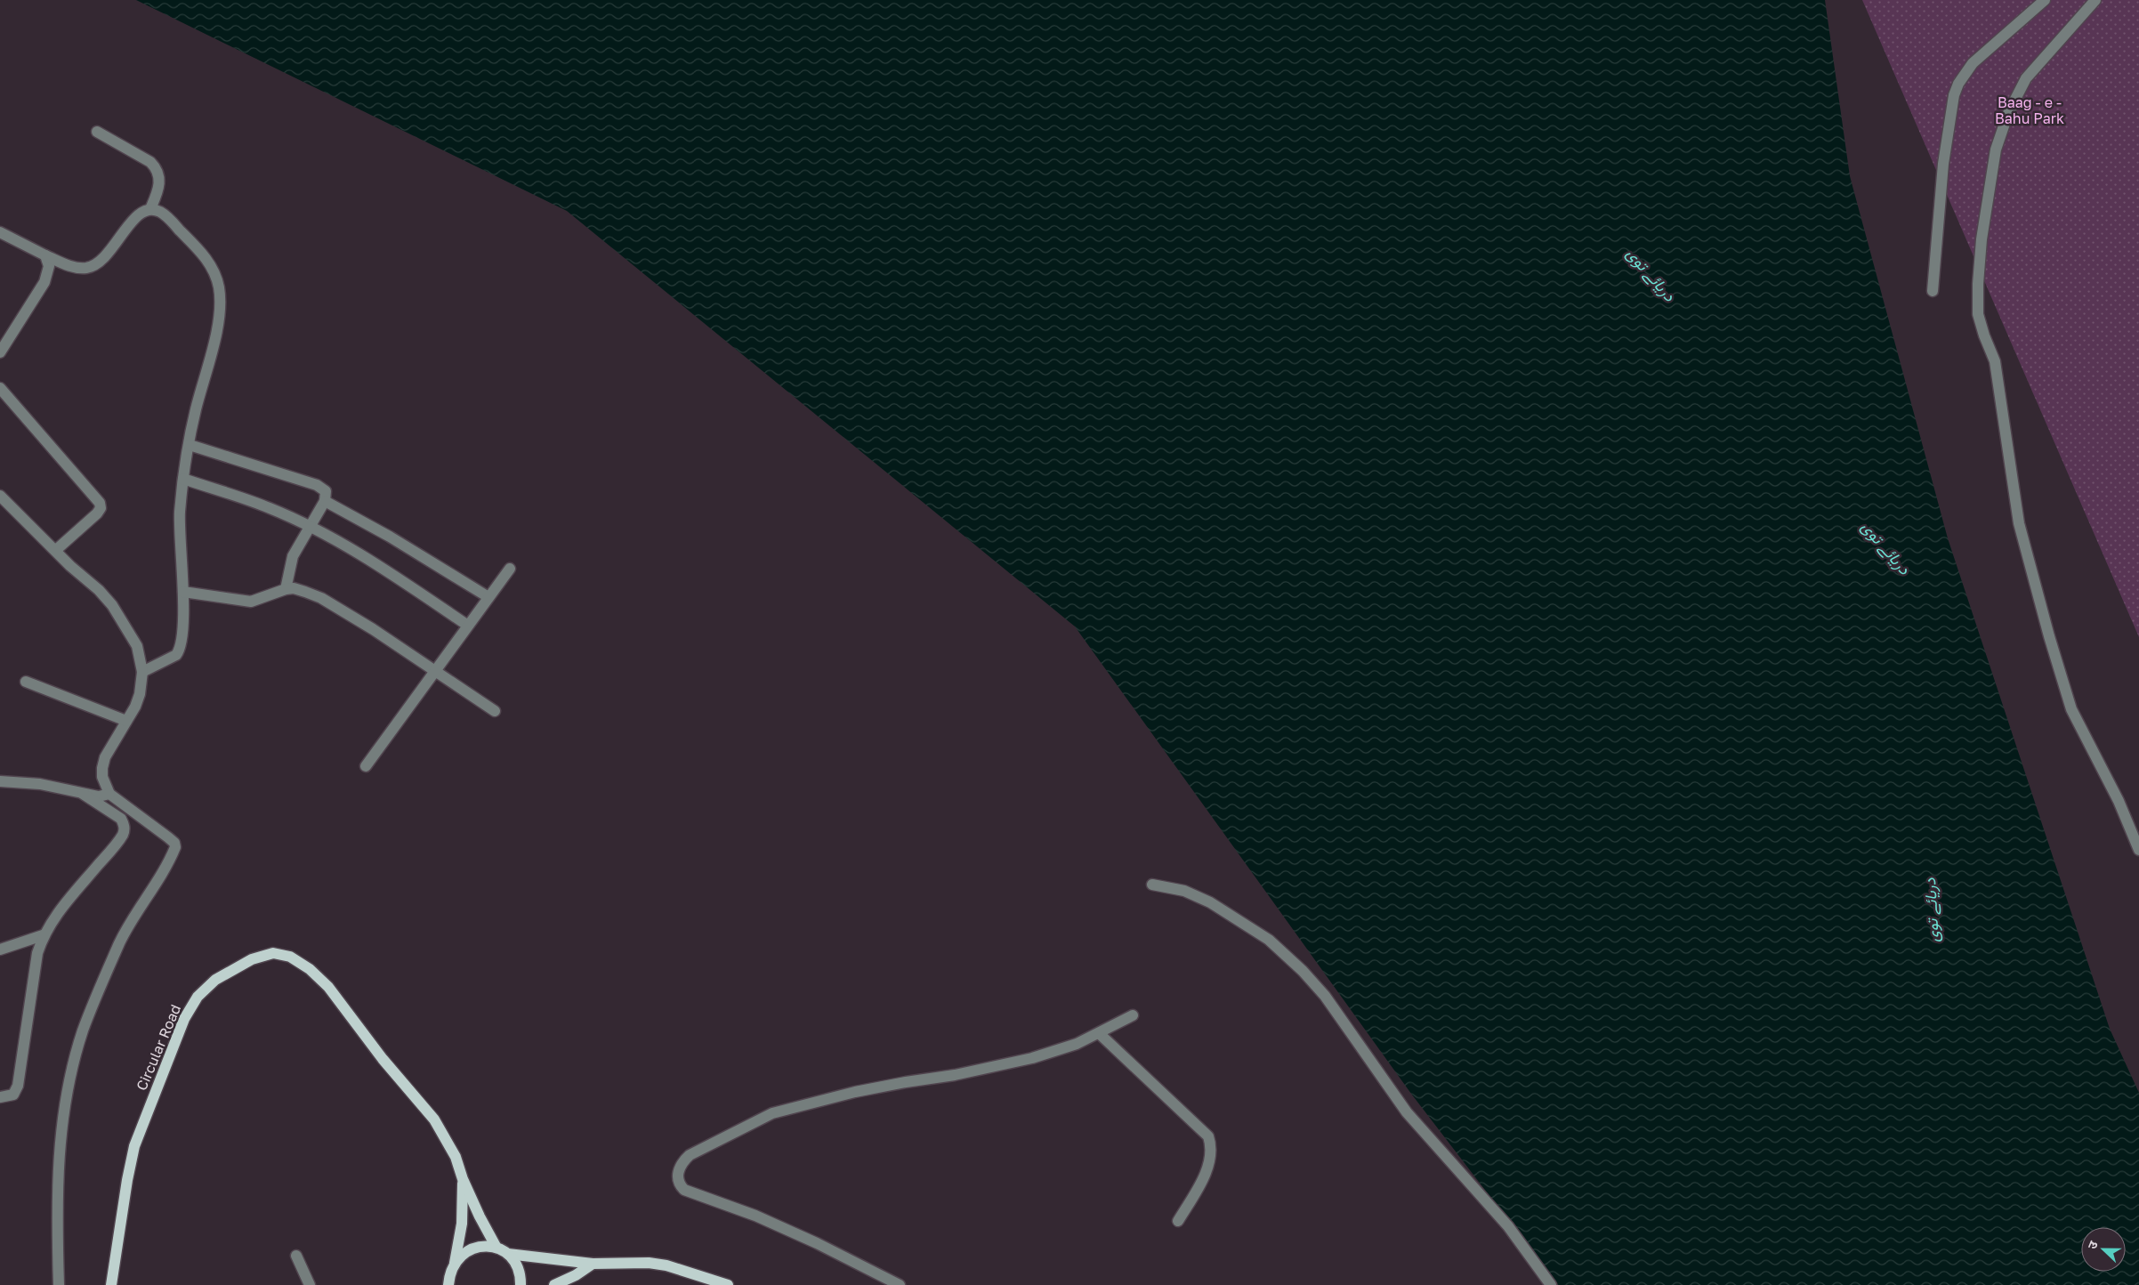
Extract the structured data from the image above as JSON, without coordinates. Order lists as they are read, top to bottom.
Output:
{
  "streets": {
    "main road": ["Circular Road"]
  },
  "water": ["دریائے توی"],
  "parks": ["Baag - e - Bahu Park"],
  "north": "left"
}
